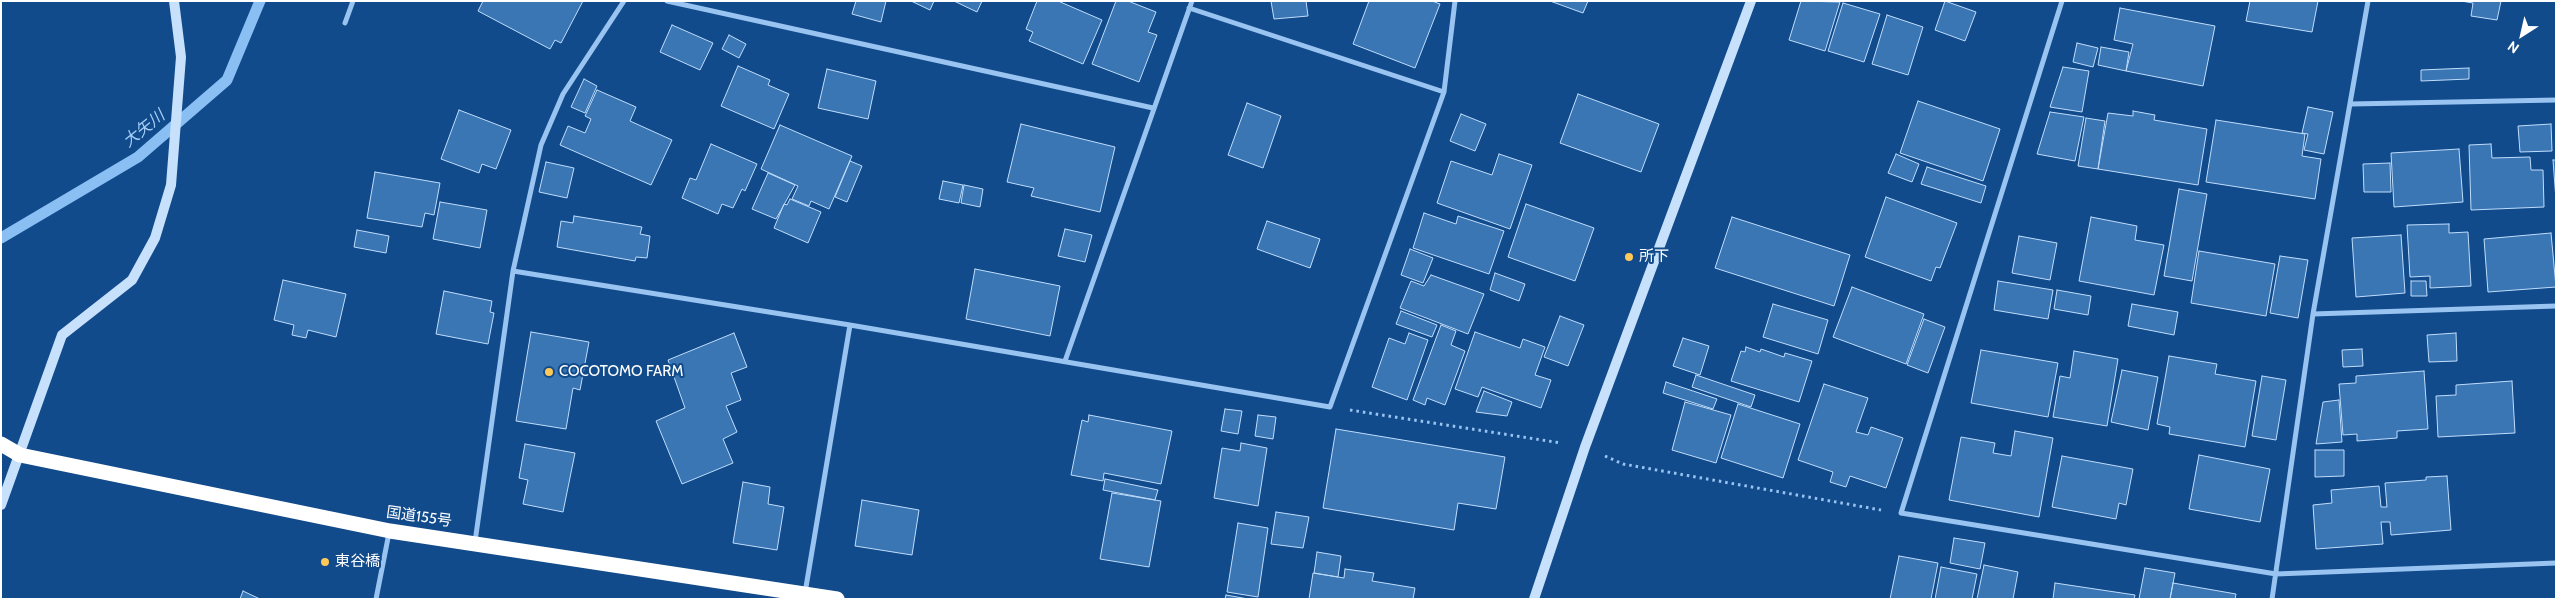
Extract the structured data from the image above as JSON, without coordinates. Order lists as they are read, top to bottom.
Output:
{
  "streets": {
    "highway": ["国道155号"]
  },
  "water": ["大矢川"],
  "places": ["所下", "COCOTOMO FARM", "東谷橋"],
  "north": "bottom left"
}
